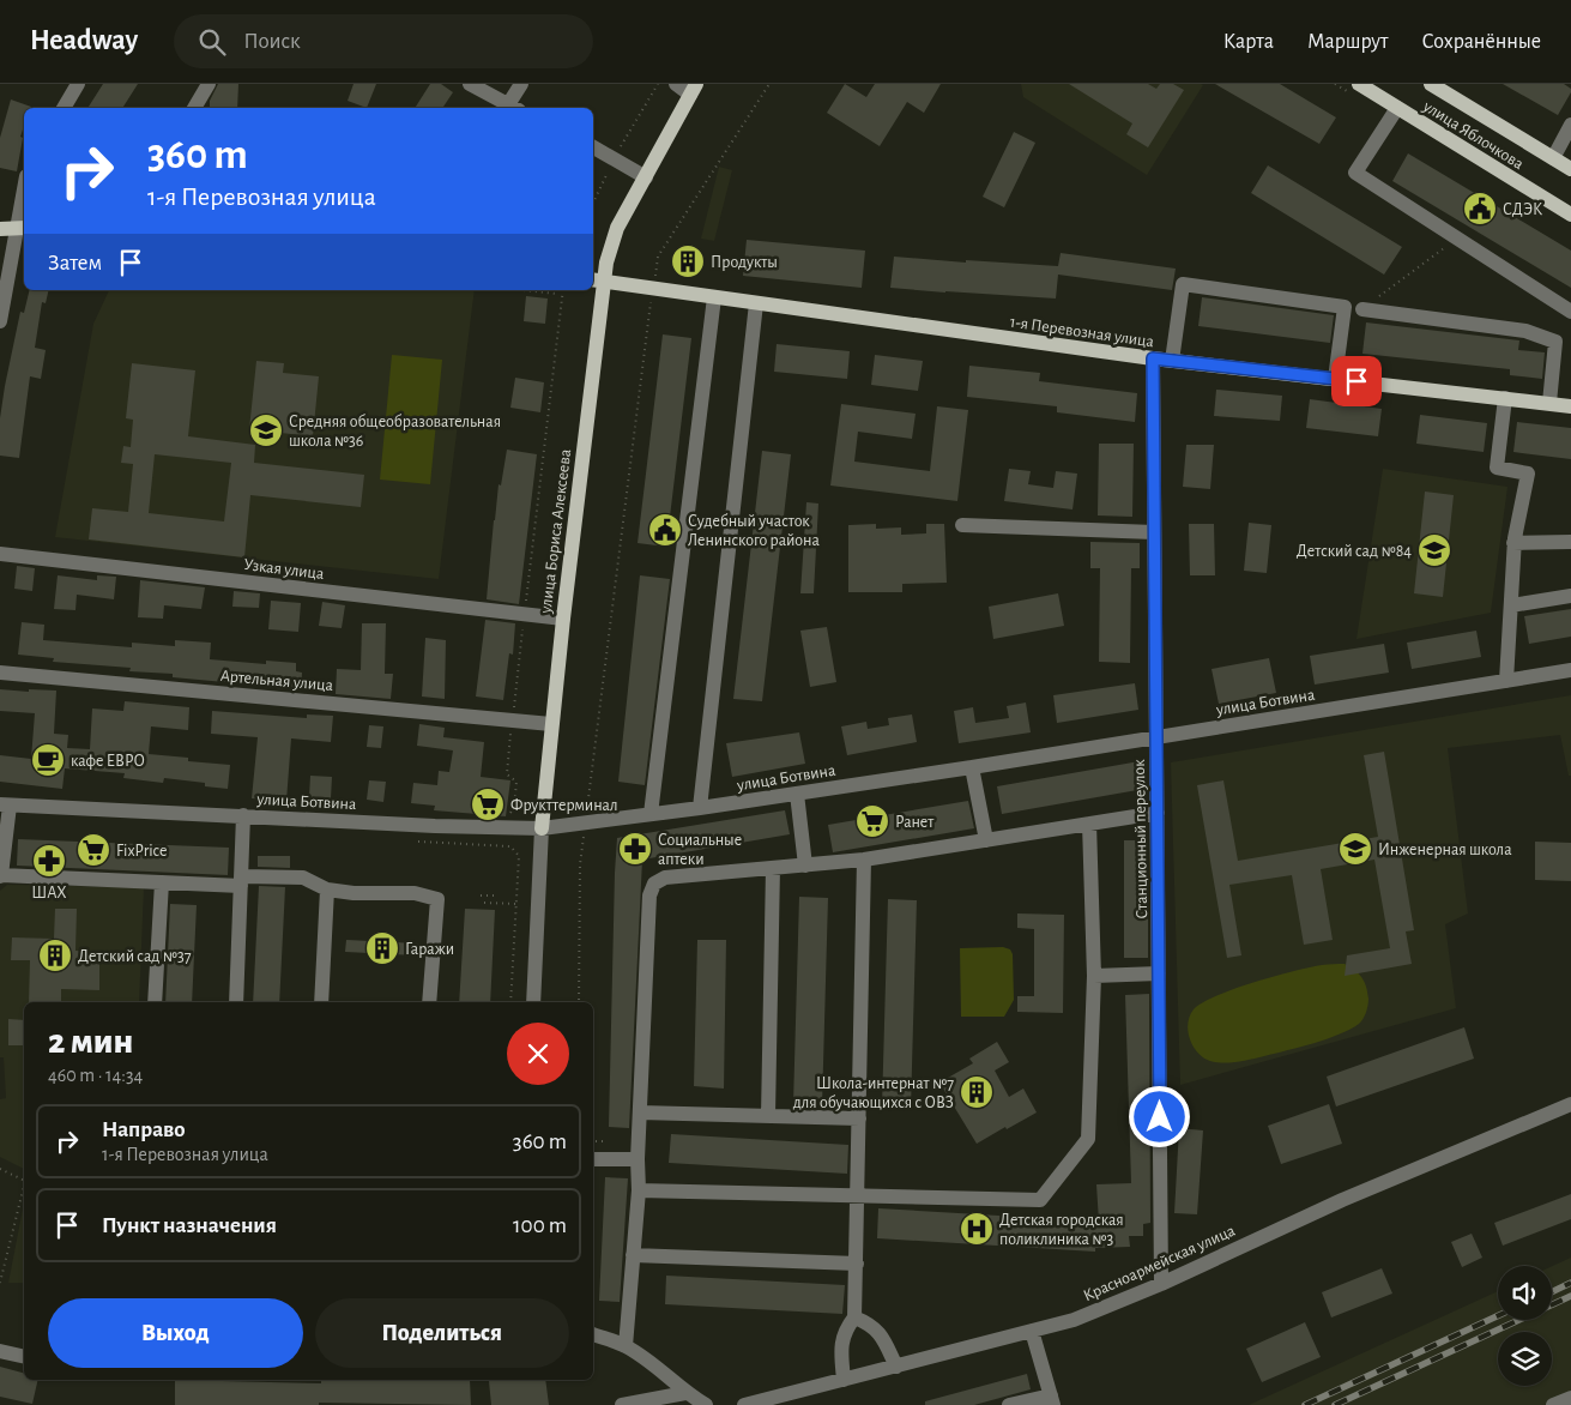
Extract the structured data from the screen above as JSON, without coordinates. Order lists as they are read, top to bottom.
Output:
{
  "streets": {
    "main road": ["улица Яблочкова", "1-я Перевозная улица", "улица Бориса Алексеева"],
    "street": [
      "Узкая улица",
      "Артельная улица",
      "улица Ботвина",
      "Станционный переулок",
      "Красноармейская улица"
    ]
  },
  "crossings": [
    ["1-я Перевозная улица", "улица Бориса Алексеева"],
    ["1-я Перевозная улица", "Станционный переулок"],
    ["улица Бориса Алексеева", "Узкая улица"],
    ["улица Бориса Алексеева", "Артельная улица"],
    ["улица Бориса Алексеева", "улица Ботвина"],
    ["улица Ботвина", "Станционный переулок"],
    ["Станционный переулок", "Красноармейская улица"]
  ],
  "places": {
    "public building": ["СДЭК", "Судебный участок Ленинского района"],
    "building": [
      "Продукты",
      "Гаражи",
      "Детский сад №37",
      "Школа-интернат №7 для обучающихся с ОВЗ"
    ],
    "school or university": ["Средняя общеобразовательная школа №36", "Детский сад №84", "Инженерная школа"],
    "cafe": ["кафе ЕВРО"],
    "supermarket": ["Фрукттерминал", "Ранет", "FixPrice"],
    "pharmacy": ["Социальные аптеки", "ШАХ"],
    "hospital": ["Детская городская поликлиника №3"]
  },
  "page": {
    "header": "Headway",
    "search": "Поиск",
    "nav": ["Карта", "Маршрут", "Сохранённые"],
    "turn": ["360 m", "1-я Перевозная улица"],
    "then": "Затем",
    "heading": ["2 мин", "460 m · 14:34"],
    "list": [
      {
        "name": "Направо",
        "note": "1-я Перевозная улица",
        "value": "360 m"
      },
      {
        "name": "Пункт назначения",
        "value": "100 m"
      }
    ],
    "buttons": ["Выход", "Поделиться"]
  }
}
